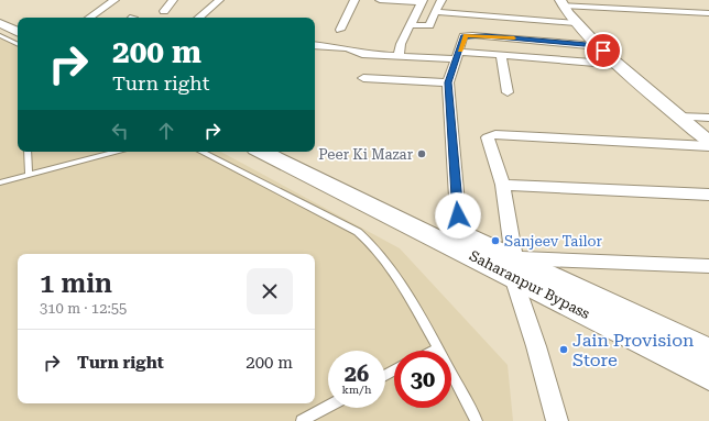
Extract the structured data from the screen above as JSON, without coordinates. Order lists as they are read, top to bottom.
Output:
{
  "streets": {
    "main road": ["Saharanpur Bypass"]
  },
  "places": ["Peer Ki Mazar", "Sanjeev Tailor", "Jain Provision Store"],
  "page": {
    "turn": ["200 m", "Turn right"],
    "heading": ["1 min", "310 m · 12:55"],
    "list": [
      {
        "name": "Turn right",
        "value": "200 m"
      }
    ],
    "speed": "26 km/h",
    "limit": "30"
  }
}
